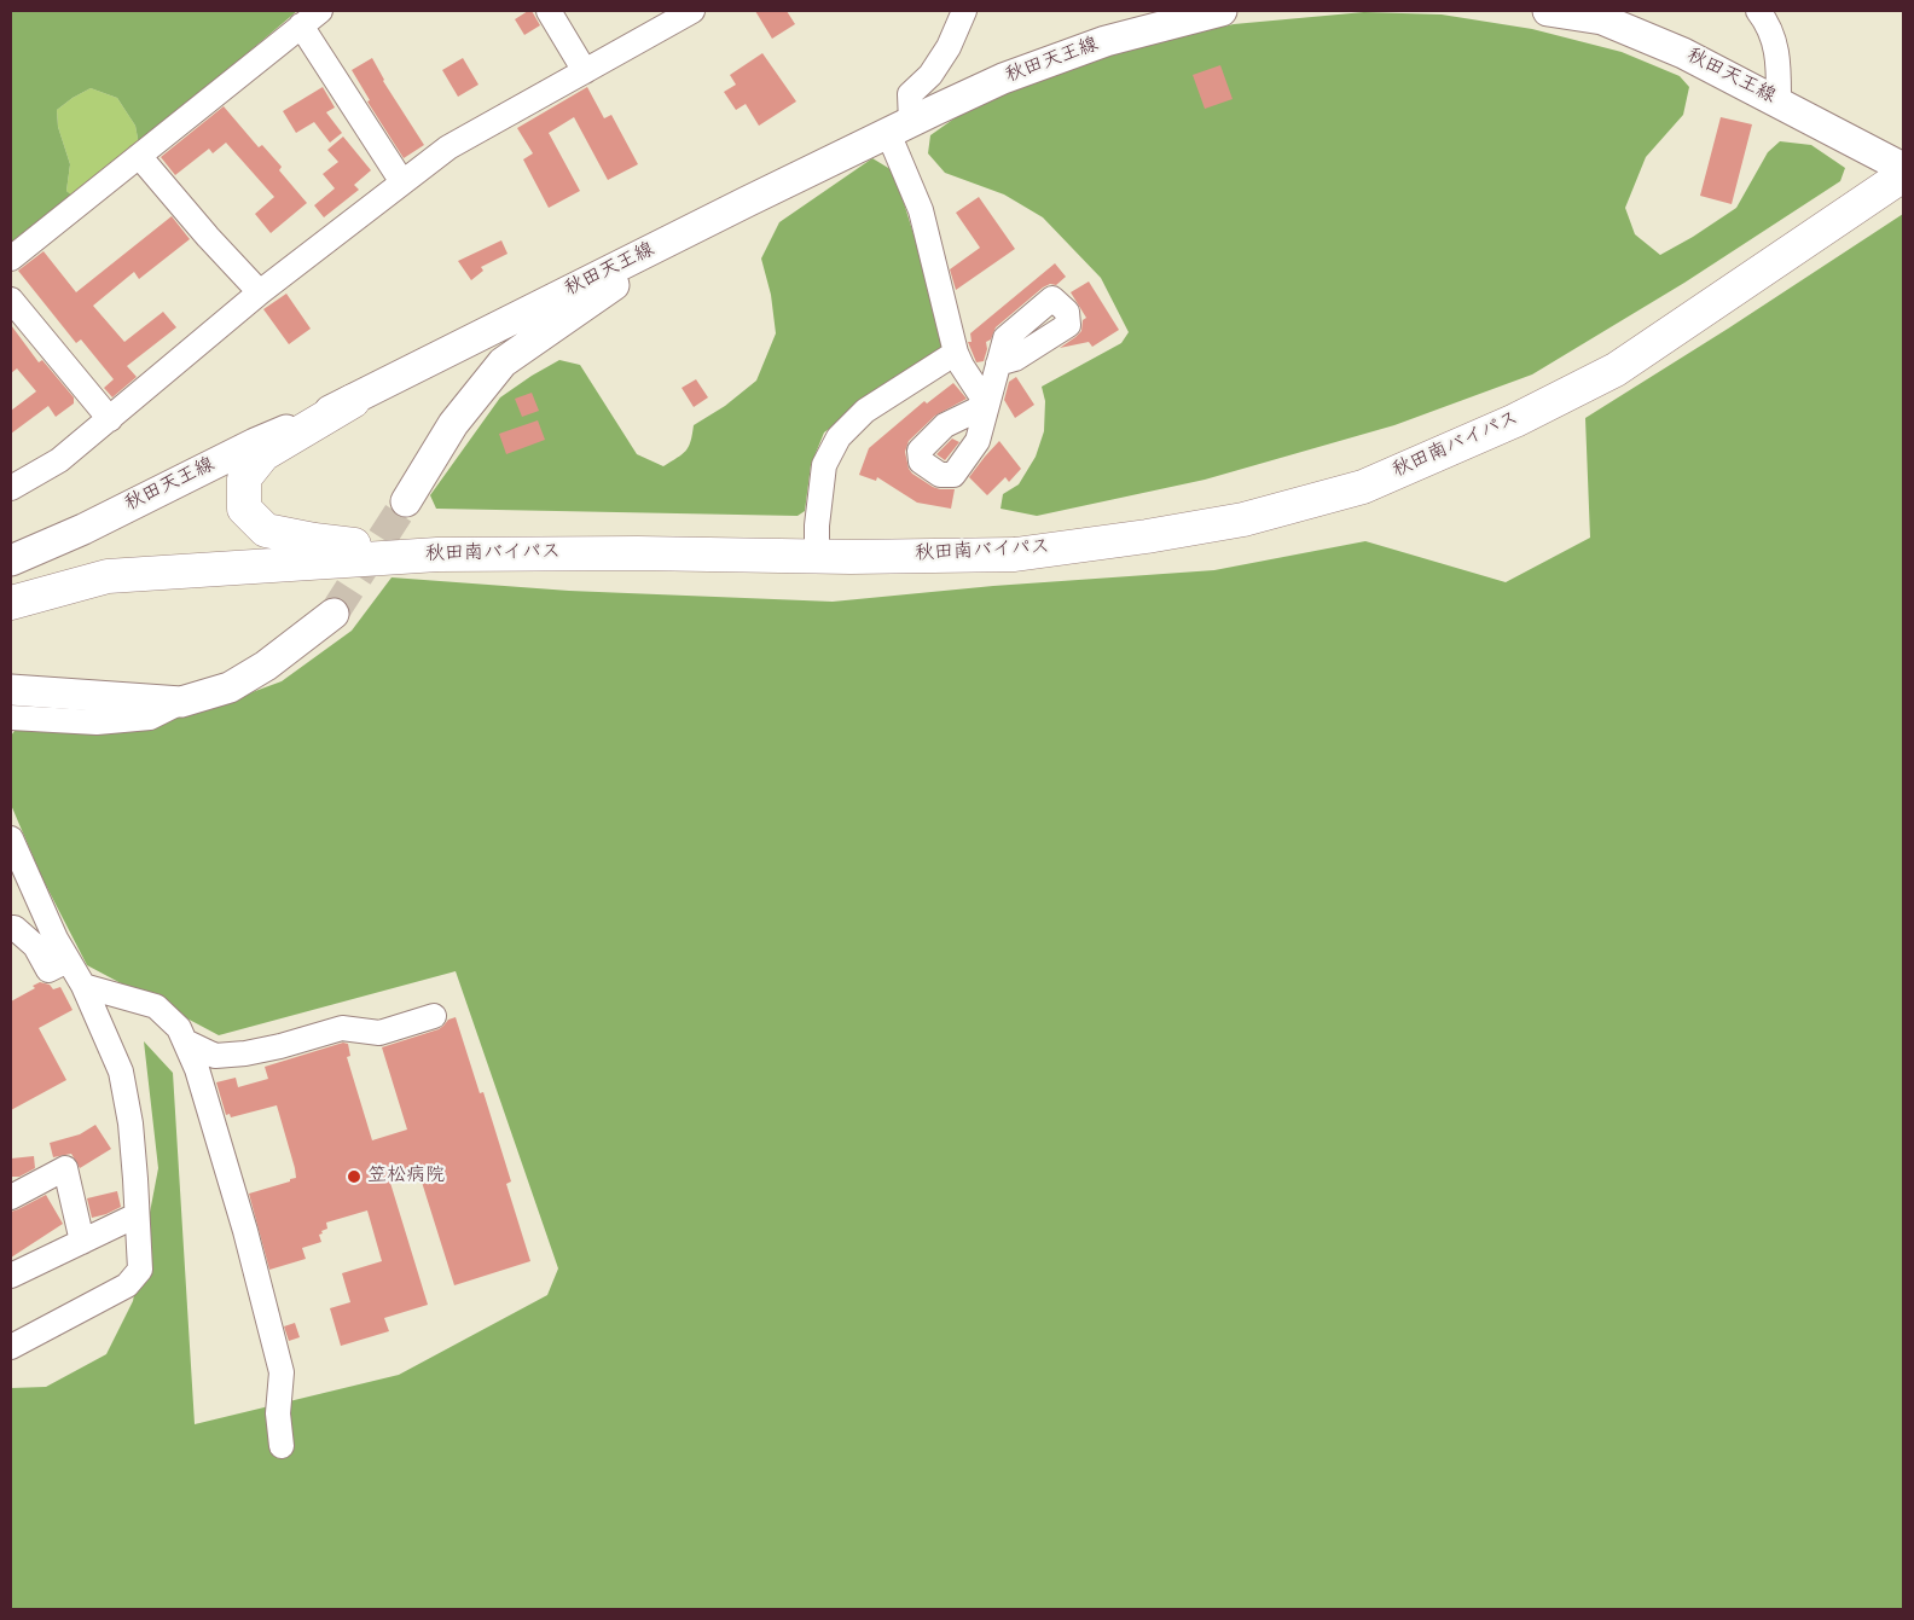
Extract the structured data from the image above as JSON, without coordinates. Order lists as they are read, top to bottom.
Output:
{
  "streets": {
    "highway": ["秋田南バイパス"],
    "main road": ["秋田天王線"]
  },
  "places": ["笠松病院"]
}
